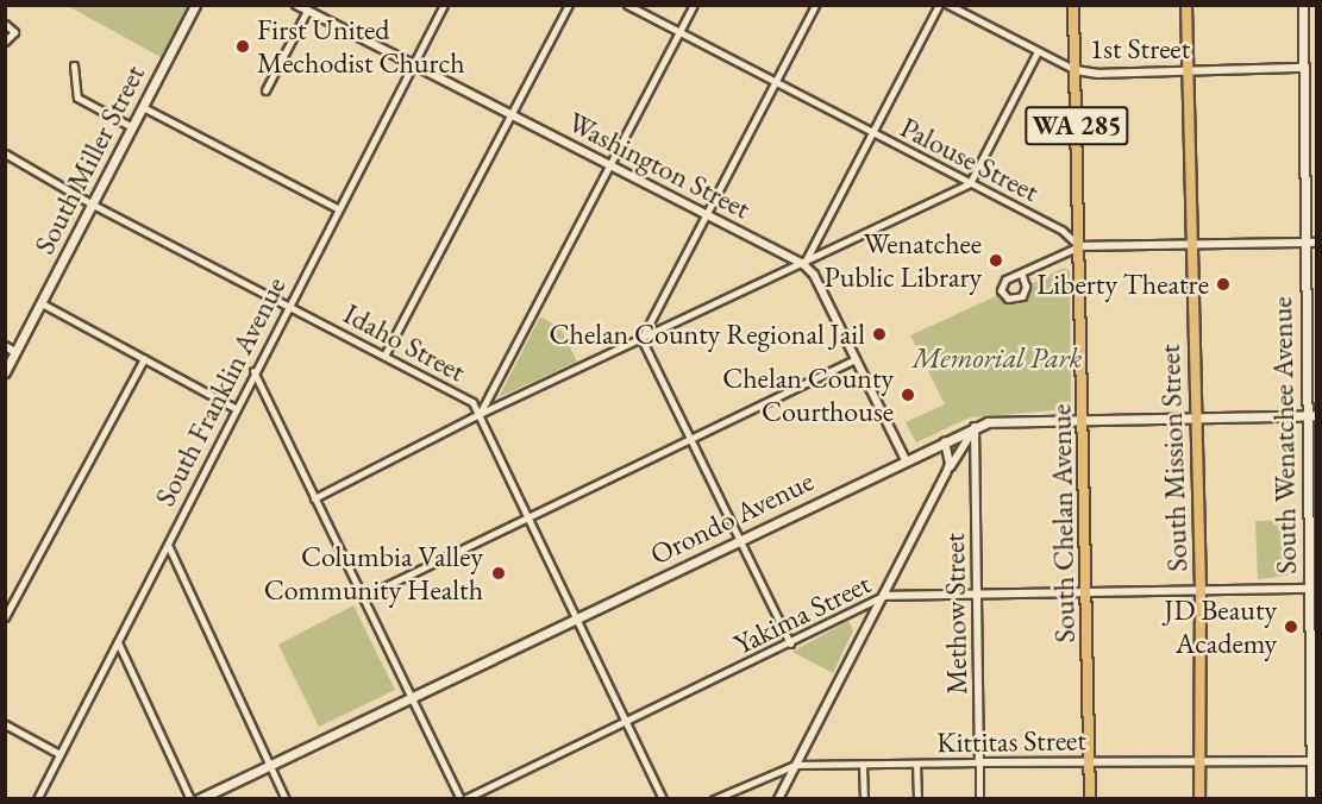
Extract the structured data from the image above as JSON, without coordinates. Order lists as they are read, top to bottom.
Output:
{
  "streets": {
    "main road": [
      "WA 285",
      "South Miller Street",
      "South Wenatchee Avenue",
      "South Mission Street",
      "Orondo Avenue",
      "South Chelan Avenue"
    ],
    "street": [
      "1st Street",
      "Palouse Street",
      "Washington Street",
      "Idaho Street",
      "South Franklin Avenue",
      "Yakima Street",
      "Methow Street",
      "Kittitas Street"
    ]
  },
  "crossings": [
    ["1st Street", "WA 285"],
    ["1st Street", "South Wenatchee Avenue"],
    ["1st Street", "South Mission Street"],
    ["WA 285", "Palouse Street"],
    ["WA 285", "South Chelan Avenue"],
    ["South Miller Street", "Idaho Street"],
    ["Palouse Street", "South Chelan Avenue"],
    ["Washington Street", "South Franklin Avenue"],
    ["Washington Street", "Orondo Avenue"],
    ["Idaho Street", "South Franklin Avenue"],
    ["Idaho Street", "Orondo Avenue"],
    ["Idaho Street", "Yakima Street"],
    ["South Wenatchee Avenue", "Orondo Avenue"],
    ["South Wenatchee Avenue", "Yakima Street"],
    ["South Wenatchee Avenue", "Kittitas Street"],
    ["South Mission Street", "Orondo Avenue"],
    ["South Mission Street", "Yakima Street"],
    ["South Mission Street", "Kittitas Street"],
    ["Orondo Avenue", "South Chelan Avenue"],
    ["Orondo Avenue", "Methow Street"],
    ["South Chelan Avenue", "Yakima Street"],
    ["South Chelan Avenue", "Kittitas Street"],
    ["Yakima Street", "Methow Street"],
    ["Methow Street", "Kittitas Street"]
  ],
  "parks": ["Memorial Park"],
  "places": [
    "First United Mechodist Church",
    "Wenatchee Public Library",
    "Liberty Theatre",
    "Chelan County Regional Jail",
    "Chelan County Courthouse",
    "Columbia Valley Community Health",
    "JD Beauty Academy"
  ]
}
